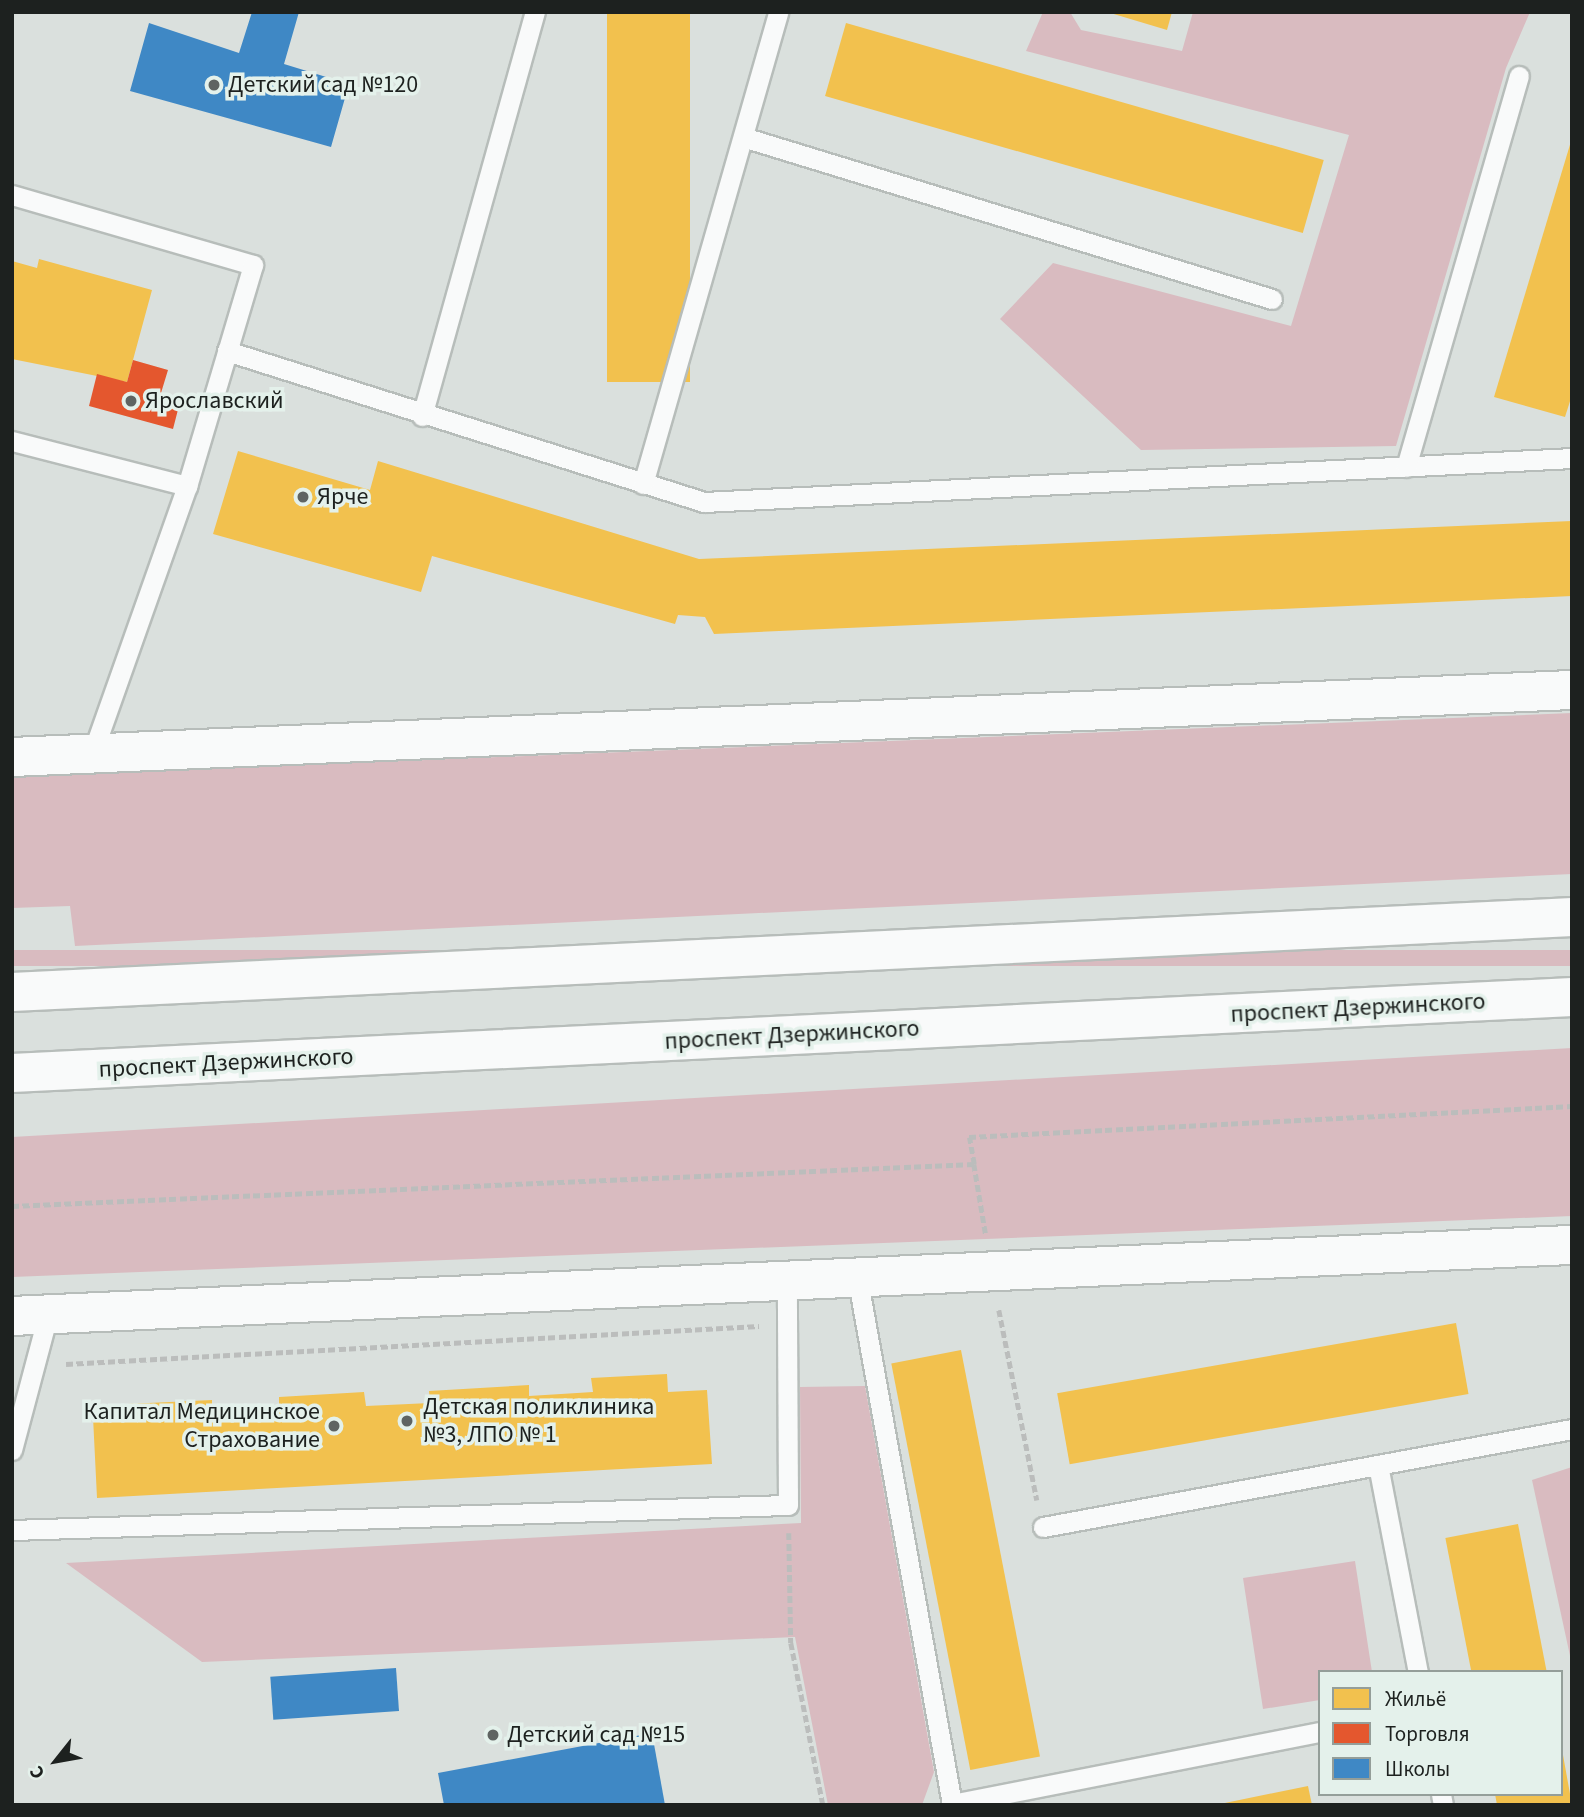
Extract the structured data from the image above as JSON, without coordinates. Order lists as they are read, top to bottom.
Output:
{
  "streets": {
    "main road": ["проспект Дзержинского"]
  },
  "places": [
    "Детский сад №120",
    "Ярославский",
    "Ярче",
    "Детская поликлиника №3, ЛПО № 1",
    "Капитал Медицинское Страхование",
    "Детский сад №15"
  ],
  "legend": ["Жильё", "Торговля", "Школы"],
  "north": "bottom left"
}
